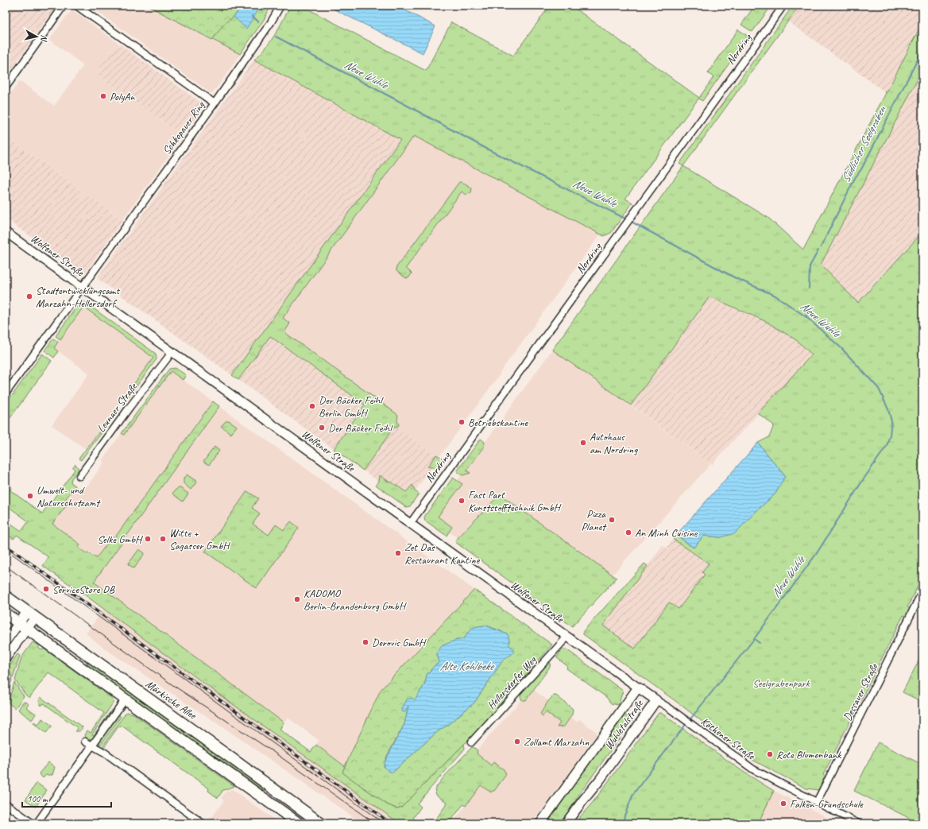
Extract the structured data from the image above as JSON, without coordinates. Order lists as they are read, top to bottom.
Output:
{
  "streets": {
    "main road": ["Märkische Allee", "Wuhletalstraße"],
    "street": [
      "Nordring",
      "Schkopauer Ring",
      "Wolfener Straße",
      "Leunaer Straße",
      "Hellersdorfer Weg",
      "Dessauer Straße",
      "Köthener Straße"
    ]
  },
  "crossings": [
    ["Nordring", "Wolfener Straße"],
    ["Schkopauer Ring", "Wolfener Straße"],
    ["Wolfener Straße", "Leunaer Straße"],
    ["Wolfener Straße", "Hellersdorfer Weg"],
    ["Wolfener Straße", "Wuhletalstraße"],
    ["Dessauer Straße", "Köthener Straße"],
    ["Wuhletalstraße", "Köthener Straße"]
  ],
  "water": ["Neue Wuhle", "Südlicher Seelgraben", "Alte Kohlbeke"],
  "parks": ["Seelgrabenpark"],
  "places": [
    "PolyAn",
    "Stadtentwicklungsamt Marzahn-Hellersdorf",
    "Der Bäcker Feihl Berlin GmbH",
    "Betriebskantine",
    "Der Bäcker Feihl",
    "Autohaus am Nordring",
    "Umwelt- und Naturschutzamt",
    "Fast Part Kunststofftechnik GmbH",
    "Pizza Planet",
    "An Minh Cuisine",
    "Selke GmbH",
    "Witte + Sagasser GmbH",
    "Zet Das Restaurant Kantine",
    "ServiceStore DB",
    "KADOMO Berlin-Brandenburg GmbH",
    "Derovis GmbH",
    "Zollamt Marzahn",
    "Rote Blumenbank",
    "Falken-Grundschule"
  ],
  "scale_bar": "100 m",
  "north": "right"
}
